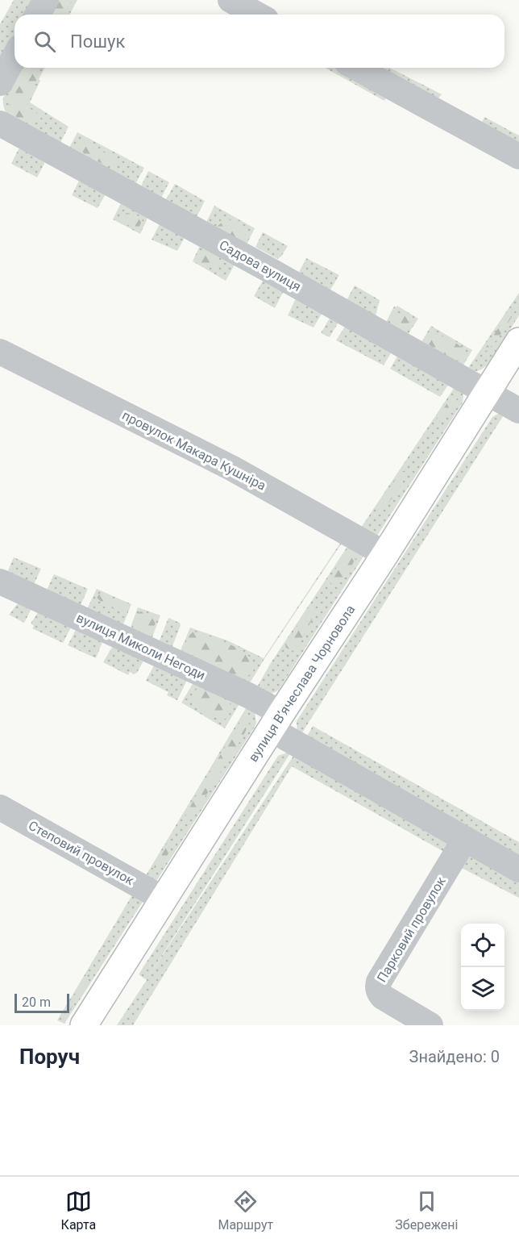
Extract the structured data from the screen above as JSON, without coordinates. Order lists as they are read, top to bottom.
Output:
{
  "streets": {
    "main road": ["вулиця Вʼячеслава Чорновола"],
    "street": [
      "Садова вулиця",
      "провулок Макара Кушніра",
      "вулиця Миколи Негоди",
      "Степовий провулок",
      "Парковий провулок"
    ]
  },
  "crossings": [
    ["Садова вулиця", "вулиця Вʼячеслава Чорновола"],
    ["провулок Макара Кушніра", "вулиця Вʼячеслава Чорновола"],
    ["вулиця Миколи Негоди", "вулиця Вʼячеслава Чорновола"],
    ["вулиця Миколи Негоди", "Парковий провулок"],
    ["вулиця Вʼячеслава Чорновола", "Степовий провулок"]
  ],
  "scale_bar": "20 m",
  "page": {
    "search": "Пошук",
    "scale": "20 m",
    "heading": ["Поруч", "Знайдено: 0"],
    "nav": ["Карта", "Маршрут", "Збережені"]
  }
}
